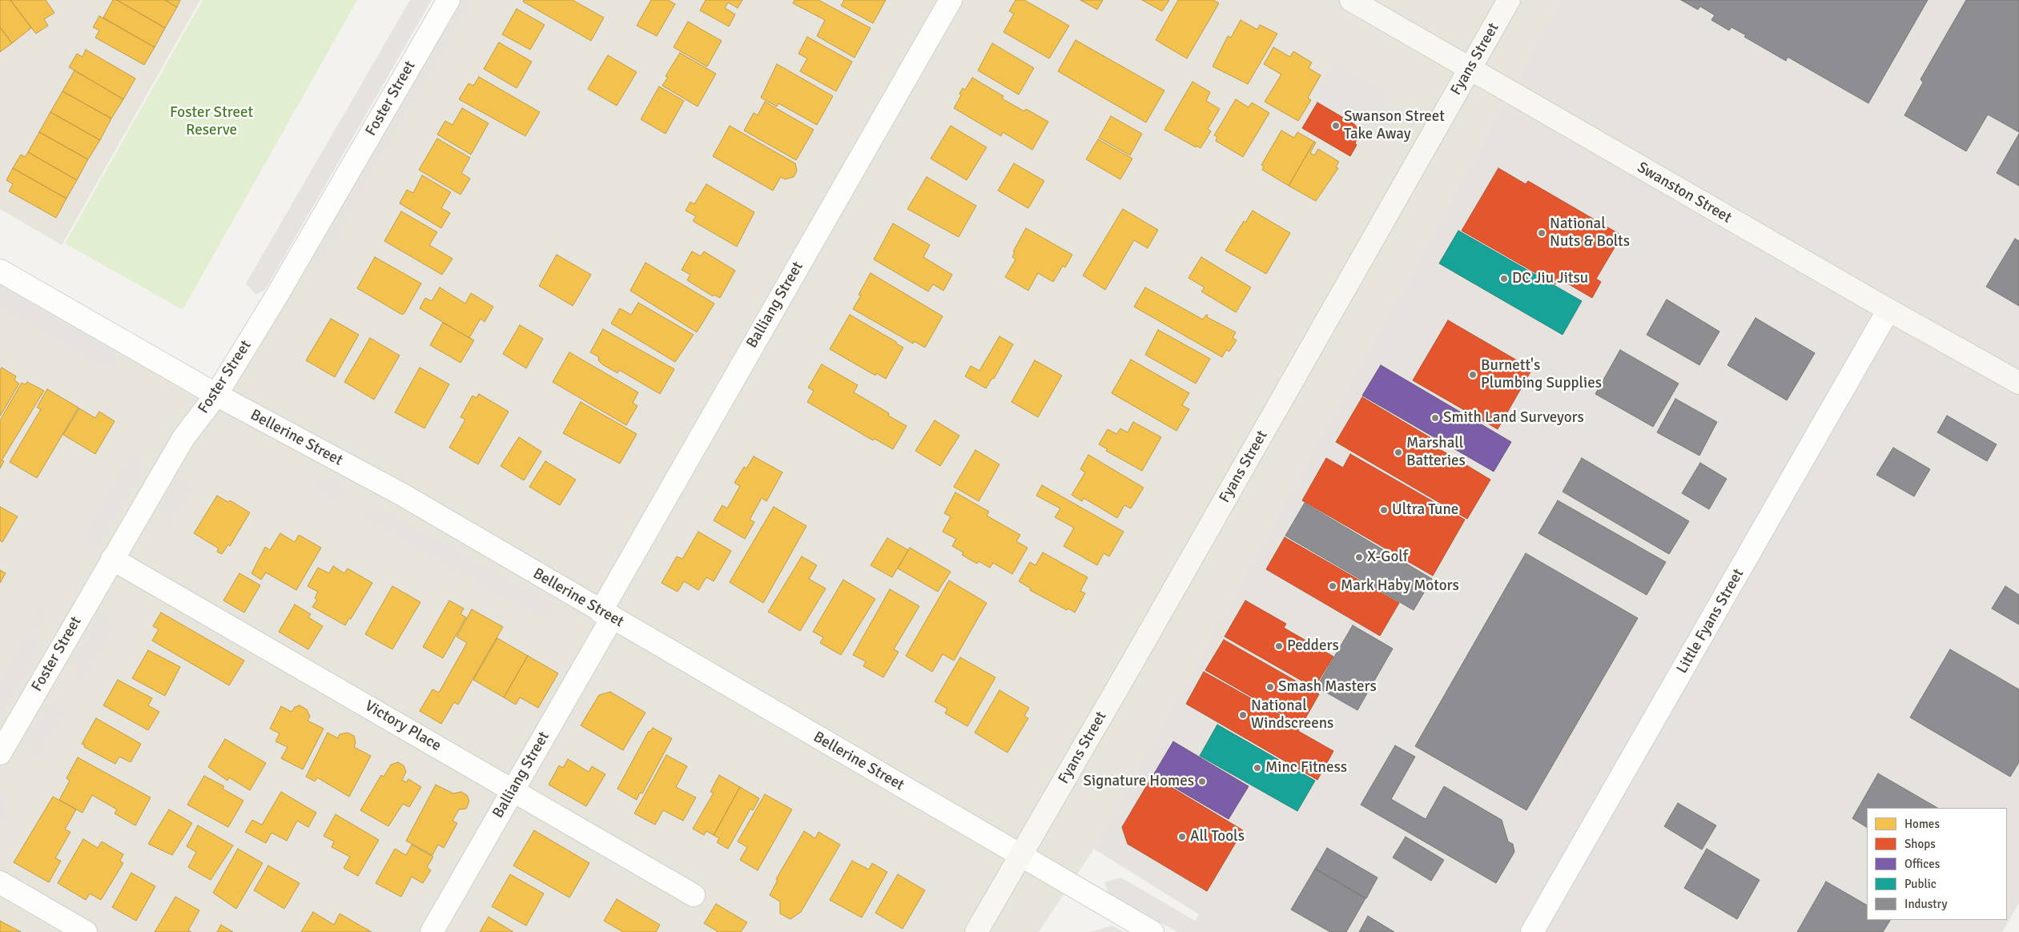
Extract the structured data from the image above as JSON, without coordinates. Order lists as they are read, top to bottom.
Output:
{
  "streets": {
    "main road": ["Fyans Street", "Swanston Street"],
    "street": [
      "Foster Street",
      "Balliang Street",
      "Bellerine Street",
      "Little Fyans Street",
      "Victory Place"
    ]
  },
  "crossings": [
    ["Fyans Street", "Swanston Street"],
    ["Fyans Street", "Bellerine Street"],
    ["Foster Street", "Bellerine Street"],
    ["Foster Street", "Victory Place"],
    ["Swanston Street", "Little Fyans Street"],
    ["Balliang Street", "Bellerine Street"],
    ["Balliang Street", "Victory Place"]
  ],
  "parks": ["Foster Street Reserve"],
  "places": [
    "Swanson Street Take Away",
    "National Nuts & Bolts",
    "DC Jiu Jitsu",
    "Burnett's Plumbing Supplies",
    "Smith Land Surveyors",
    "Marshall Batteries",
    "Ultra Tune",
    "X-Golf",
    "Mark Haby Motors",
    "Pedders",
    "Smash Masters",
    "National Windscreens",
    "Minc Fitness",
    "Signature Homes",
    "All Tools"
  ],
  "legend": [
    "Homes",
    "Shops",
    "Offices",
    "Public",
    "Industry"
  ]
}
